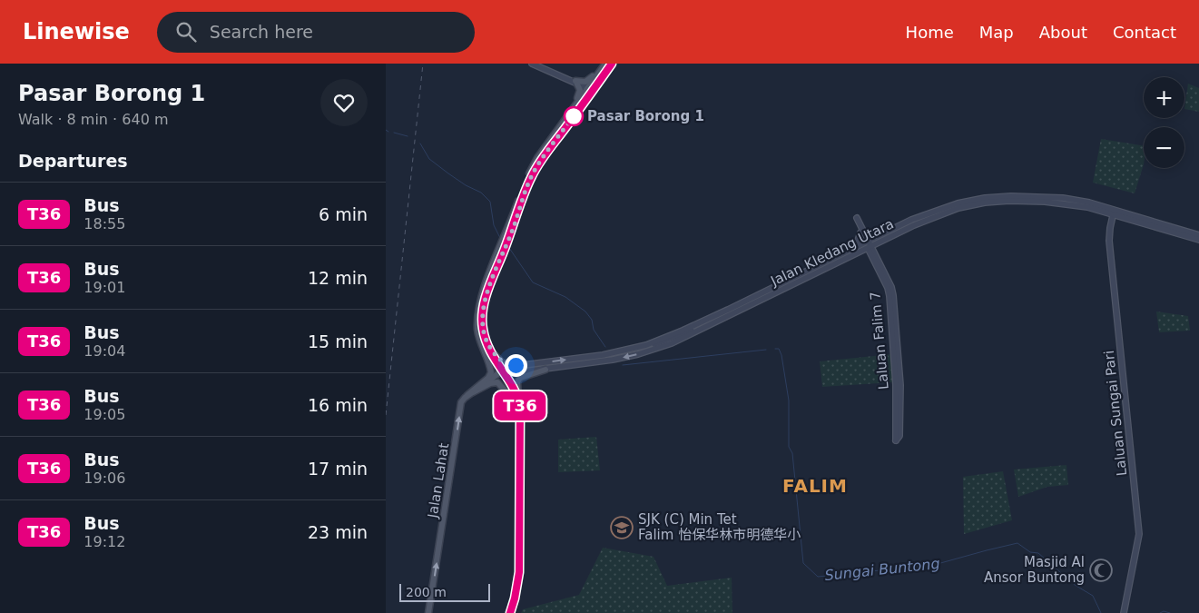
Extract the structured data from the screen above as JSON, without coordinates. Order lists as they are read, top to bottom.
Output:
{
  "streets": {
    "main road": [
      "Jalan Kledang Utara",
      "Laluan Falim 7",
      "Laluan Sungai Pari",
      "Jalan Lahat"
    ]
  },
  "crossings": [
    ["Jalan Kledang Utara", "Laluan Falim 7"],
    ["Jalan Kledang Utara", "Laluan Sungai Pari"]
  ],
  "one_way": ["Jalan Lahat"],
  "districts": ["FALIM"],
  "water": ["Sungai Buntong"],
  "places": {
    "other": ["Pasar Borong 1"],
    "school or university": ["SJK (C) Min Tet Falim 怡保华林市明德华小"],
    "mosque": ["Masjid Al Ansor Buntong"]
  },
  "lines": ["bus line T36"],
  "scale_bar": "200 m",
  "page": {
    "header": "Linewise",
    "search": "Search here",
    "nav": [
      "Home",
      "Map",
      "About",
      "Contact"
    ],
    "heading": [
      ["Pasar Borong 1", "Walk · 8 min · 640 m"],
      "Departures"
    ],
    "on_map": "T36",
    "map_buttons": ["+", "−"],
    "list": [
      {
        "mark": "T36",
        "name": "Bus",
        "note": "18:55",
        "value": "6 min"
      },
      {
        "mark": "T36",
        "name": "Bus",
        "note": "19:01",
        "value": "12 min"
      },
      {
        "mark": "T36",
        "name": "Bus",
        "note": "19:04",
        "value": "15 min"
      },
      {
        "mark": "T36",
        "name": "Bus",
        "note": "19:05",
        "value": "16 min"
      },
      {
        "mark": "T36",
        "name": "Bus",
        "note": "19:06",
        "value": "17 min"
      },
      {
        "mark": "T36",
        "name": "Bus",
        "note": "19:12",
        "value": "23 min"
      }
    ],
    "scale": "200 m"
  }
}
